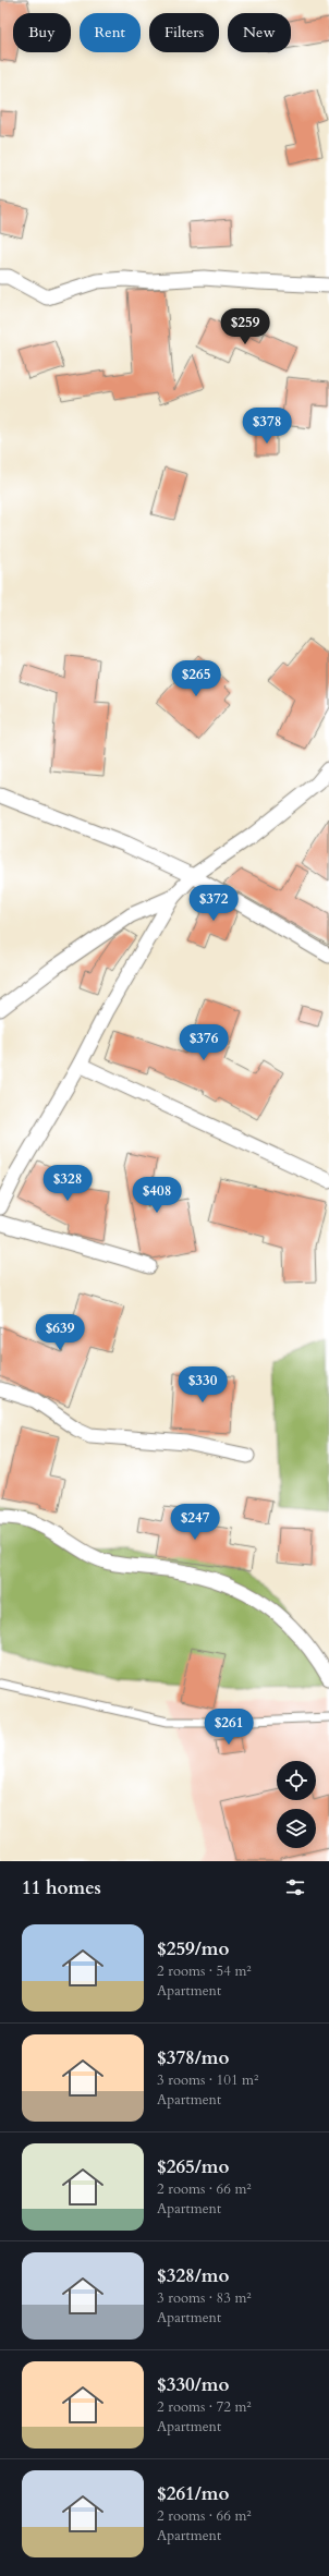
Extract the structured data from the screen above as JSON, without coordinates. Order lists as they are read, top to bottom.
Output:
{
  "page": {
    "chip": [
      "Buy",
      "Rent",
      "Filters",
      "New"
    ],
    "price": [
      "$259",
      "$378",
      "$265",
      "$372",
      "$376",
      "$328",
      "$408",
      "$639",
      "$330",
      "$247",
      "$261"
    ],
    "heading": "11 homes",
    "list": [
      {
        "name": "$259/mo",
        "note": "2 rooms · 54 m² · Apartment"
      },
      {
        "name": "$378/mo",
        "note": "3 rooms · 101 m² · Apartment"
      },
      {
        "name": "$265/mo",
        "note": "2 rooms · 66 m² · Apartment"
      },
      {
        "name": "$328/mo",
        "note": "3 rooms · 83 m² · Apartment"
      },
      {
        "name": "$330/mo",
        "note": "2 rooms · 72 m² · Apartment"
      },
      {
        "name": "$261/mo",
        "note": "2 rooms · 66 m² · Apartment"
      }
    ]
  }
}
